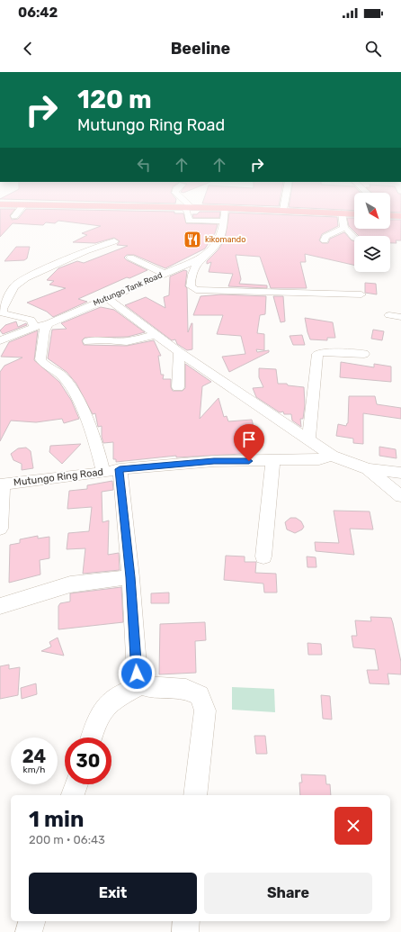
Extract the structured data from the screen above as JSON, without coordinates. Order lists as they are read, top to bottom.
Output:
{
  "streets": {
    "street": ["Mutungo Tank Road", "Mutungo Ring Road"]
  },
  "places": {
    "restaurant": ["kikomando"]
  },
  "north": "bottom right",
  "page": {
    "status": "06:42",
    "header": "Beeline",
    "turn": ["120 m", "Mutungo Ring Road"],
    "speed": "24 km/h",
    "limit": "30",
    "heading": ["1 min", "200 m · 06:43"],
    "buttons": ["Exit", "Share"]
  }
}
